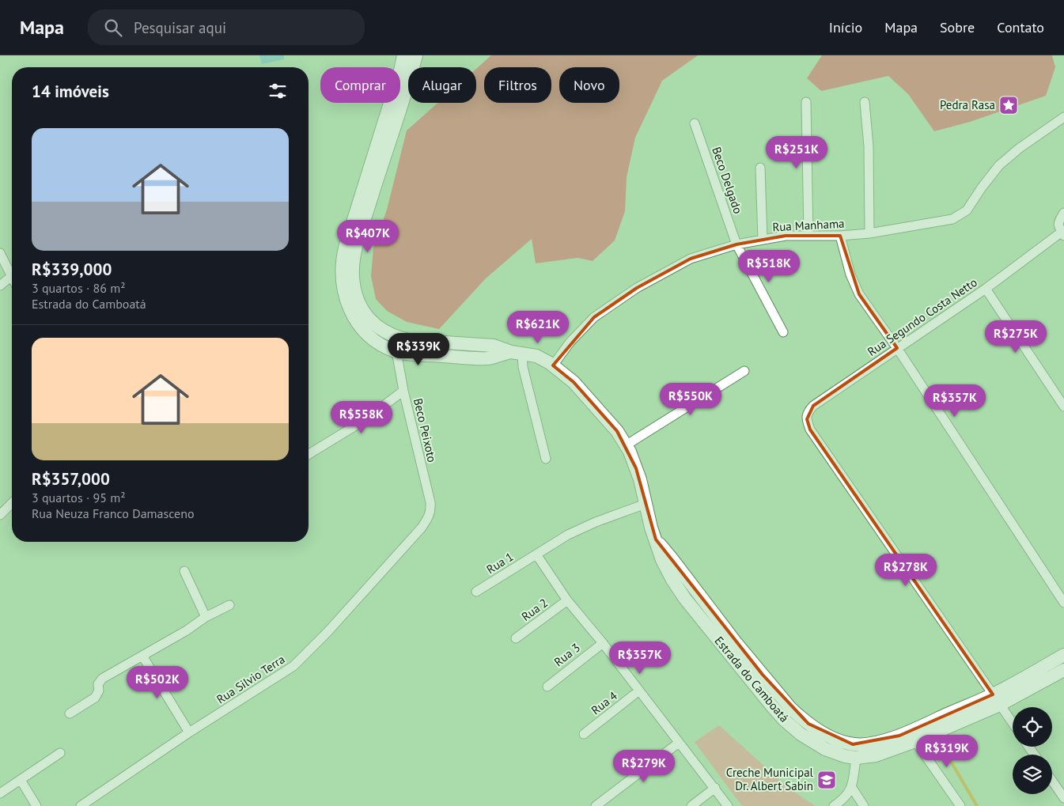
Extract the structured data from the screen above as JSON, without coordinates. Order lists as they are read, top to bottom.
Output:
{
  "streets": {
    "main road": ["Estrada do Camboatá"],
    "street": [
      "Beco Delgado",
      "Rua Manhama",
      "Rua Segundo Costa Netto",
      "Beco Peixoto",
      "Rua 1",
      "Rua 2",
      "Rua 3",
      "Rua Silvio Terra",
      "Rua 4"
    ]
  },
  "crossings": [
    ["Beco Delgado", "Rua Manhama"],
    ["Rua Manhama", "Estrada do Camboatá"],
    ["Rua Segundo Costa Netto", "Estrada do Camboatá"],
    ["Beco Peixoto", "Rua Silvio Terra"],
    ["Beco Peixoto", "Estrada do Camboatá"],
    ["Rua 1", "Estrada do Camboatá"]
  ],
  "places": {
    "place": ["Pedra Rasa"],
    "school or university": ["Creche Municipal Dr. Albert Sabin"]
  },
  "page": {
    "header": "Mapa",
    "search": "Pesquisar aqui",
    "nav": [
      "Início",
      "Mapa",
      "Sobre",
      "Contato"
    ],
    "chip": [
      "Comprar",
      "Alugar",
      "Filtros",
      "Novo"
    ],
    "heading": "14 imóveis",
    "list": [
      {
        "name": "R$339,000",
        "note": "3 quartos · 86 m² · Estrada do Camboatá"
      },
      {
        "name": "R$357,000",
        "note": "3 quartos · 95 m² · Rua Neuza Franco Damasceno"
      }
    ],
    "price": [
      "R$251K",
      "R$407K",
      "R$518K",
      "R$621K",
      "R$275K",
      "R$339K",
      "R$550K",
      "R$357K",
      "R$558K",
      "R$278K",
      "R$357K",
      "R$502K",
      "R$319K",
      "R$279K"
    ]
  }
}
